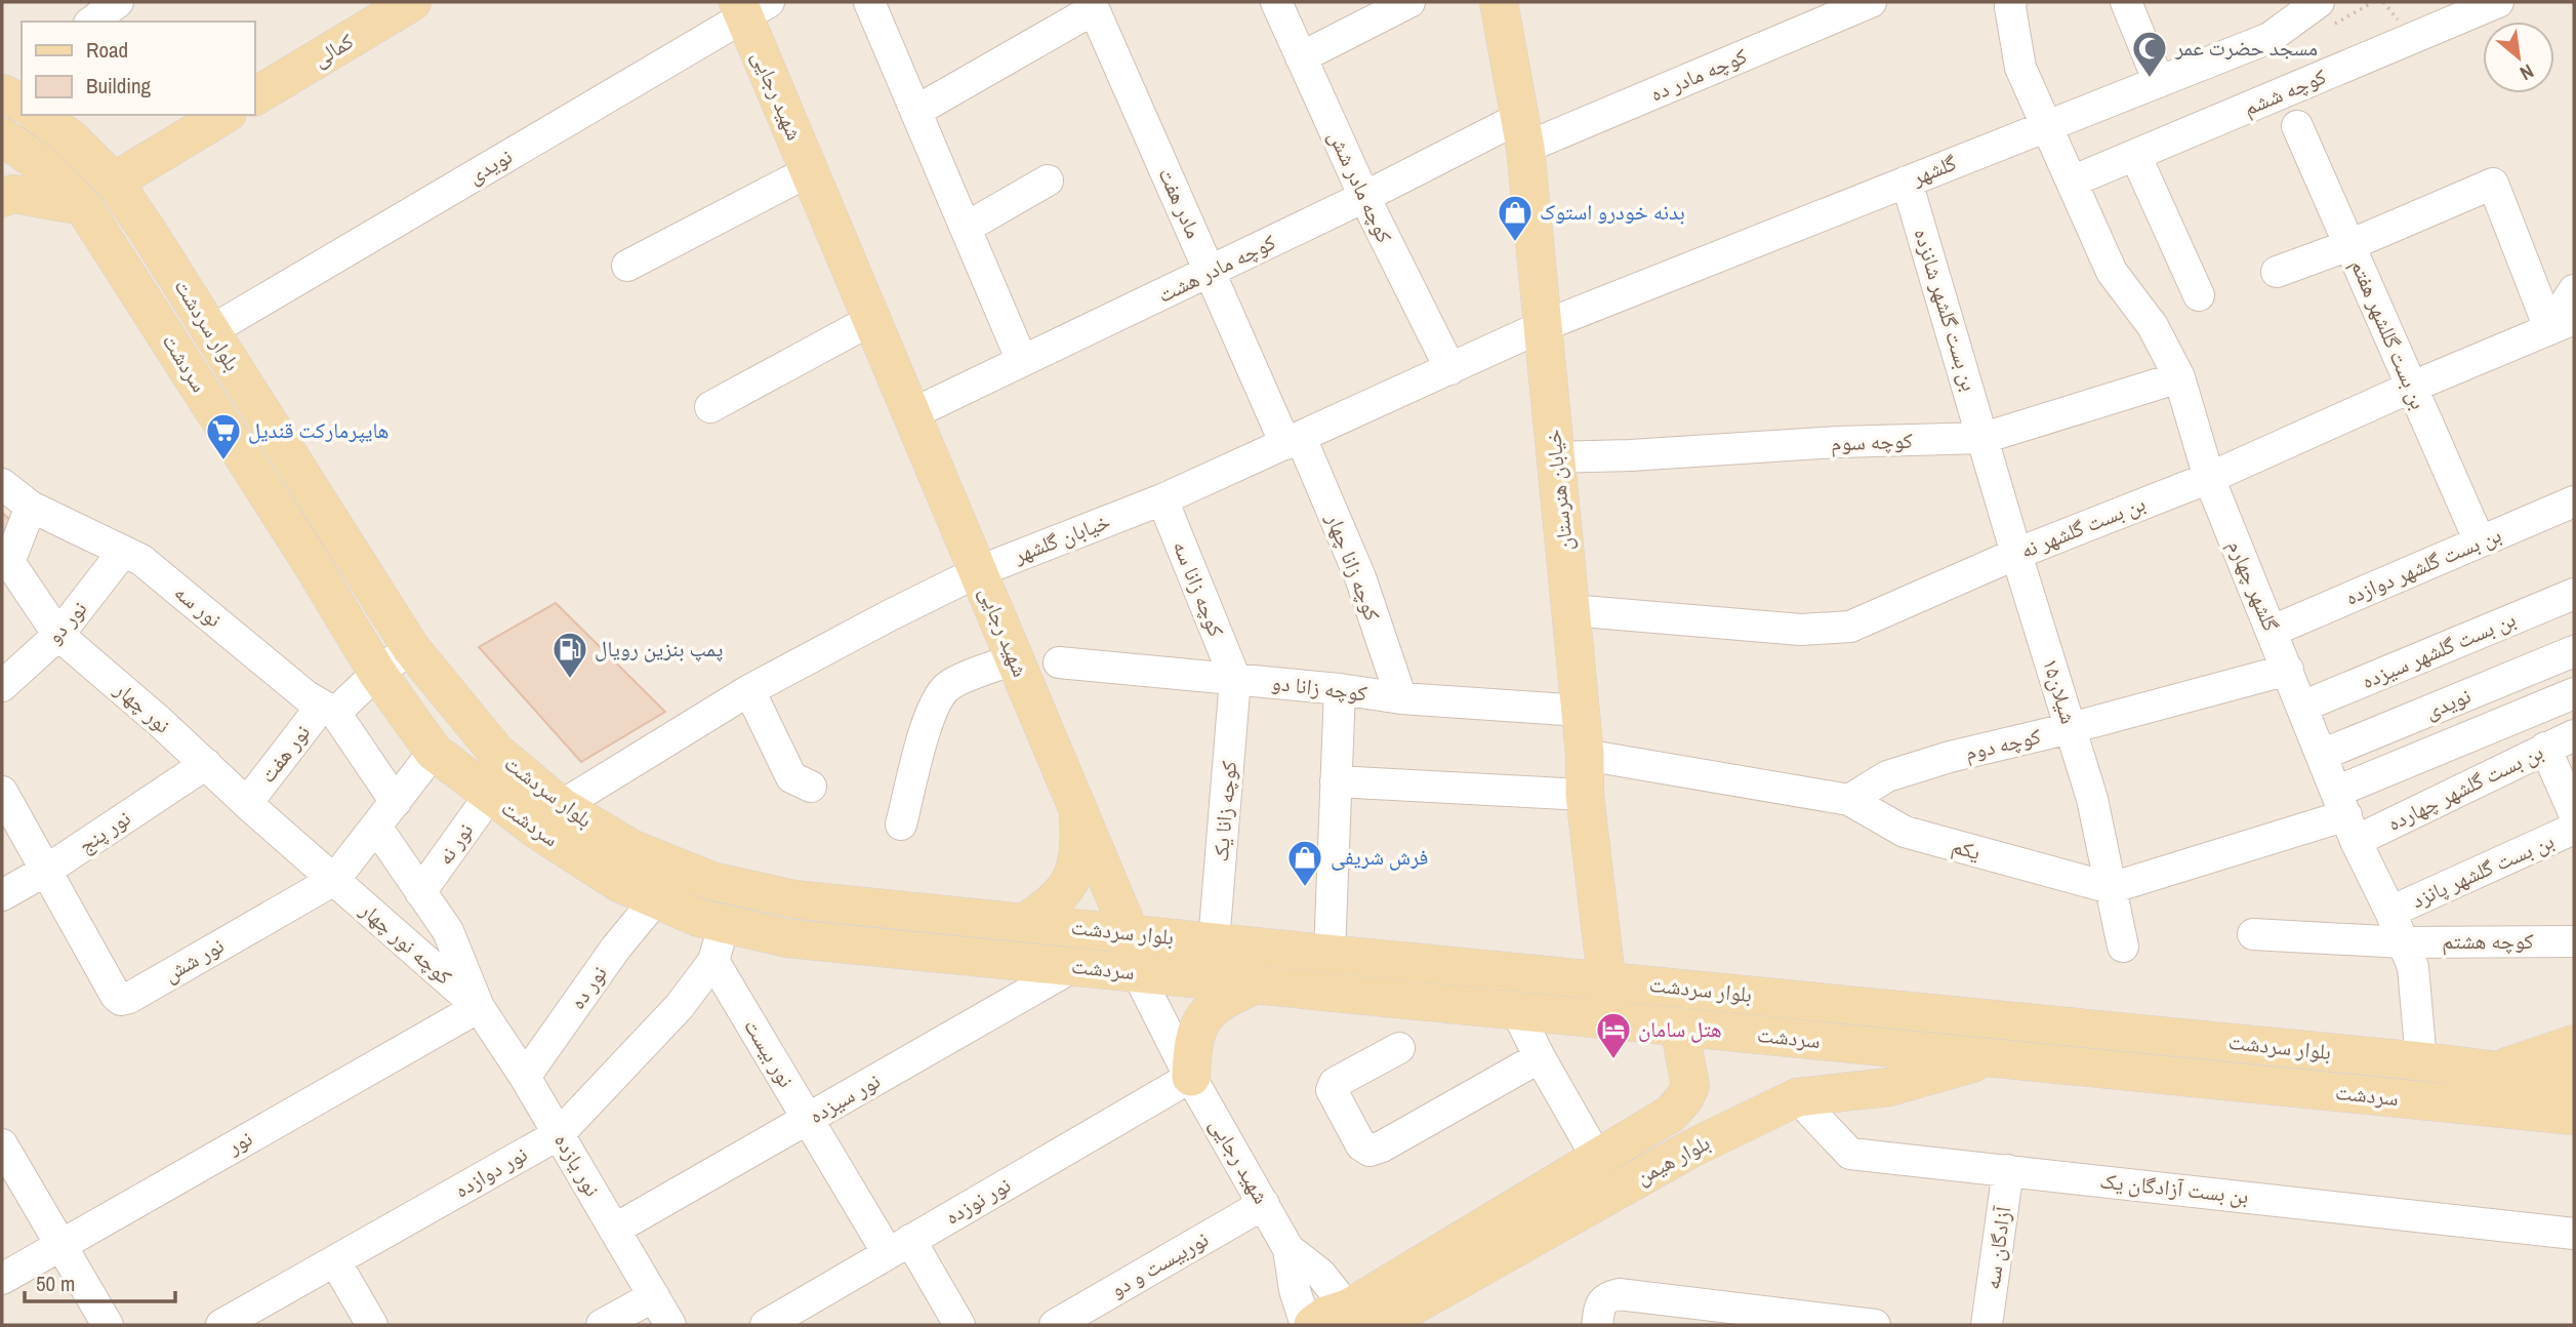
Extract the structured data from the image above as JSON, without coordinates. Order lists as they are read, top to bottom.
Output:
{
  "streets": {
    "main road": [
      "کمالی",
      "شهید رجایی",
      "بلوار سردشت",
      "سردشت",
      "خیابان هنرستان",
      "بلوار هیمن"
    ],
    "street": [
      "کوچه مادر ده",
      "کوچه ششم",
      "نویدی",
      "گلشهر",
      "کوچه مادر شش",
      "مادر هفت",
      "کوچه مادر هشت",
      "بن بست گلشهر شانزده",
      "بن بست گللشهر هفتم",
      "کوچه سوم",
      "بن بست گلشهر نه",
      "خیابان گلشهر",
      "بن بست گلشهر دوازده",
      "کوچه زانا چهار",
      "گلشهر چهارم",
      "کوچه زانا سه",
      "نور سه",
      "نور دو",
      "بن بست گلشهر سیزده",
      "کوچه زانا دو",
      "شیلان۱۵",
      "نور چهار",
      "کوچه دوم",
      "نور هفت",
      "بن بست گلشهر چهارده",
      "کوچه زانا یک",
      "نور پنج",
      "نور نه",
      "یکم",
      "بن بست گلشهر پانزد",
      "کوچه هشتم",
      "کوچه نور چهار",
      "نور شش",
      "نور ده",
      "نور بیست",
      "نور سیزده",
      "نور",
      "نور یازده",
      "نور دوازده",
      "بن بست آزادگان یک",
      "نور نوزده",
      "آزادگان سه",
      "نوربیست و دو"
    ]
  },
  "crossings": [
    ["کوچه مادر ده", "کوچه مادر هشت"],
    ["کوچه مادر ده", "خیابان هنرستان"],
    ["کوچه ششم", "گلشهر چهارم"],
    ["شهید رجایی", "نویدی"],
    ["شهید رجایی", "کوچه مادر هشت"],
    ["شهید رجایی", "بلوار سردشت"],
    ["شهید رجایی", "سردشت"],
    ["شهید رجایی", "خیابان گلشهر"],
    ["شهید رجایی", "بلوار هیمن"],
    ["شهید رجایی", "نور نوزده"],
    ["شهید رجایی", "نوربیست و دو"],
    ["نویدی", "بلوار سردشت"],
    ["نویدی", "گلشهر چهارم"],
    ["نویدی", "بن بست گلشهر چهارده"],
    ["گلشهر", "بن بست گلشهر شانزده"],
    ["گلشهر", "خیابان هنرستان"],
    ["گلشهر", "خیابان گلشهر"],
    ["گلشهر", "گلشهر چهارم"],
    ["کوچه مادر شش", "کوچه مادر هشت"],
    ["کوچه مادر شش", "خیابان گلشهر"],
    ["مادر هفت", "کوچه مادر هشت"],
    ["مادر هفت", "خیابان گلشهر"],
    ["مادر هفت", "کوچه زانا چهار"],
    ["کوچه مادر هشت", "خیابان هنرستان"],
    ["بن بست گلشهر شانزده", "کوچه سوم"],
    ["بن بست گلشهر شانزده", "شیلان۱۵"],
    ["بلوار سردشت", "خیابان هنرستان"],
    ["بلوار سردشت", "خیابان گلشهر"],
    ["بلوار سردشت", "گلشهر چهارم"],
    ["بلوار سردشت", "کوچه زانا یک"],
    ["بن بست گللشهر هفتم", "بن بست گلشهر نه"],
    ["بن بست گللشهر هفتم", "بن بست گلشهر دوازده"],
    ["سردشت", "خیابان هنرستان"],
    ["سردشت", "نور نه"],
    ["سردشت", "نور شش"],
    ["سردشت", "نور ده"],
    ["سردشت", "نور سیزده"],
    ["سردشت", "بلوار هیمن"],
    ["کوچه سوم", "خیابان هنرستان"],
    ["کوچه سوم", "گلشهر چهارم"],
    ["کوچه سوم", "شیلان۱۵"],
    ["خیابان هنرستان", "بن بست گلشهر نه"],
    ["خیابان هنرستان", "خیابان گلشهر"],
    ["خیابان هنرستان", "کوچه زانا دو"],
    ["خیابان هنرستان", "یکم"],
    ["بن بست گلشهر نه", "گلشهر چهارم"],
    ["بن بست گلشهر نه", "شیلان۱۵"],
    ["خیابان گلشهر", "کوچه زانا چهار"],
    ["خیابان گلشهر", "کوچه زانا سه"],
    ["بن بست گلشهر دوازده", "گلشهر چهارم"],
    ["کوچه زانا چهار", "کوچه زانا دو"],
    ["گلشهر چهارم", "بن بست گلشهر سیزده"],
    ["گلشهر چهارم", "کوچه دوم"],
    ["گلشهر چهارم", "بن بست گلشهر چهارده"],
    ["گلشهر چهارم", "بن بست گلشهر پانزد"],
    ["گلشهر چهارم", "کوچه هشتم"],
    ["کوچه زانا سه", "کوچه زانا دو"],
    ["کوچه زانا سه", "کوچه زانا یک"],
    ["نور سه", "نور دو"],
    ["نور سه", "نور چهار"],
    ["نور سه", "نور هفت"],
    ["نور دو", "نور چهار"],
    ["کوچه زانا دو", "کوچه زانا یک"],
    ["شیلان۱۵", "کوچه دوم"],
    ["شیلان۱۵", "یکم"],
    ["نور چهار", "نور هفت"],
    ["نور چهار", "نور پنج"],
    ["نور چهار", "کوچه نور چهار"],
    ["نور چهار", "نور شش"],
    ["کوچه دوم", "یکم"],
    ["نور پنج", "نور شش"],
    ["کوچه نور چهار", "نور شش"],
    ["کوچه نور چهار", "نور"],
    ["کوچه نور چهار", "نور یازده"],
    ["نور ده", "نور یازده"],
    ["نور بیست", "نور سیزده"],
    ["نور بیست", "نور دوازده"],
    ["نور بیست", "نور نوزده"],
    ["نور سیزده", "نور یازده"],
    ["نور", "نور یازده"],
    ["بلوار هیمن", "بن بست آزادگان یک"],
    ["نور یازده", "نور دوازده"],
    ["بن بست آزادگان یک", "آزادگان سه"]
  ],
  "places": {
    "mosque": ["مسجد حضرت عمر"],
    "shop": ["بدنه خودرو استوک", "فرش شریفی"],
    "supermarket": ["هایپرمارکت قندیل"],
    "fuel station": ["پمپ بنزین رویال"],
    "hotel": ["هتل سامان"]
  },
  "legend": ["Road", "Building"],
  "scale_bar": "50 m",
  "north": "bottom right"
}
